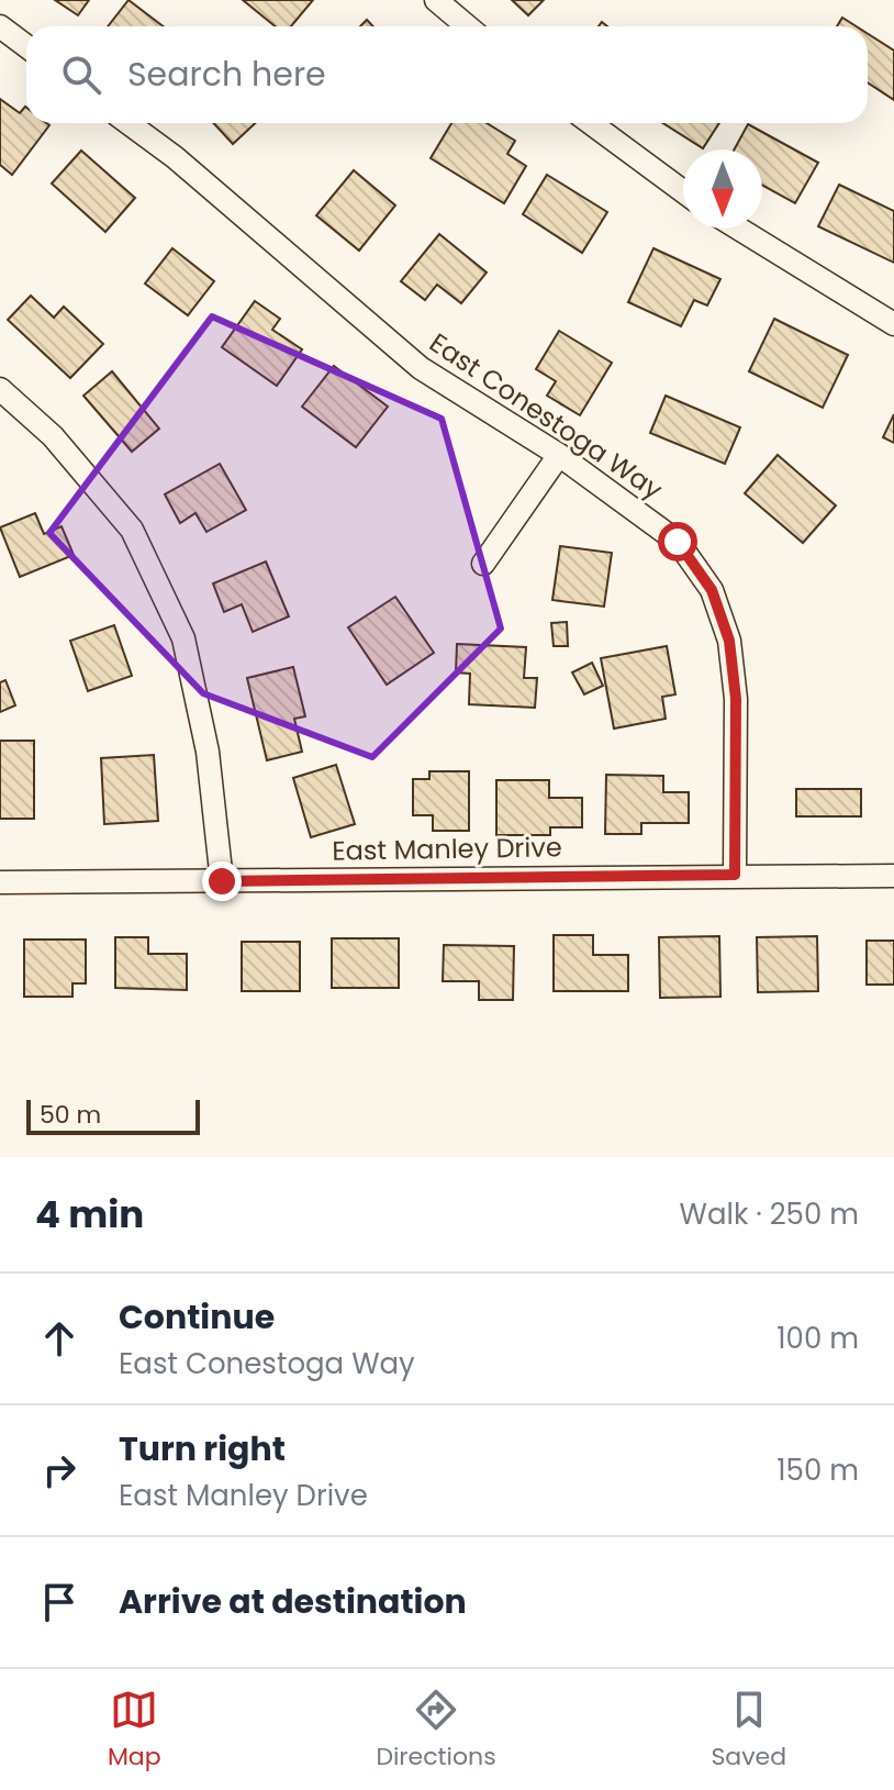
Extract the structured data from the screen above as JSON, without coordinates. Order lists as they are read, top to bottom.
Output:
{
  "streets": {
    "street": ["East Conestoga Way", "East Manley Drive"]
  },
  "crossings": [
    ["East Conestoga Way", "East Manley Drive"]
  ],
  "scale_bar": "50 m",
  "north": "bottom",
  "page": {
    "search": "Search here",
    "scale": "50 m",
    "heading": ["4 min", "Walk · 250 m"],
    "list": [
      ["Continue", "East Conestoga Way", "100 m"],
      ["Turn right", "East Manley Drive", "150 m"],
      "Arrive at destination"
    ],
    "nav": ["Map", "Directions", "Saved"]
  }
}
